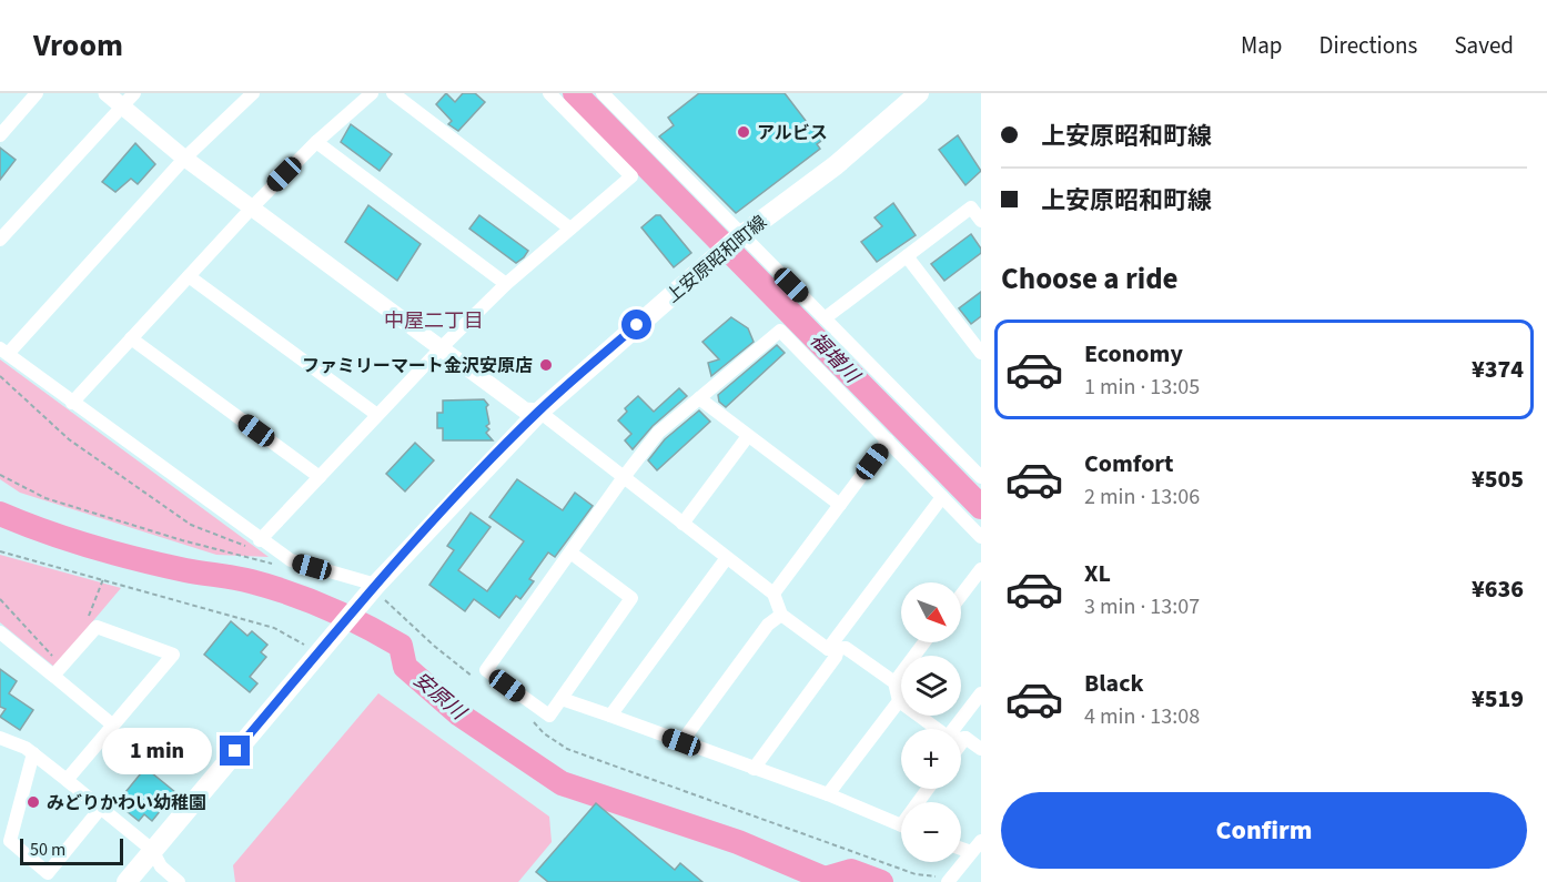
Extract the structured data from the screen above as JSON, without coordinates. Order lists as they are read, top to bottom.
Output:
{
  "streets": {
    "main road": ["上安原昭和町線"]
  },
  "districts": ["中屋二丁目"],
  "water": ["福増川", "安原川"],
  "places": ["アルビス", "ファミリーマート金沢安原店", "みどりかわい幼稚園"],
  "scale_bar": "50 m",
  "north": "bottom right",
  "page": {
    "header": "Vroom",
    "nav": ["Map", "Directions", "Saved"],
    "banner": ["上安原昭和町線", "上安原昭和町線"],
    "heading": "Choose a ride",
    "list": [
      {
        "name": "Economy",
        "note": "1 min · 13:05",
        "value": "¥374"
      },
      {
        "name": "Comfort",
        "note": "2 min · 13:06",
        "value": "¥505"
      },
      {
        "name": "XL",
        "note": "3 min · 13:07",
        "value": "¥636"
      },
      {
        "name": "Black",
        "note": "4 min · 13:08",
        "value": "¥519"
      }
    ],
    "map_buttons": ["+", "−"],
    "bubble": "1 min",
    "buttons": "Confirm",
    "scale": "50 m"
  }
}
